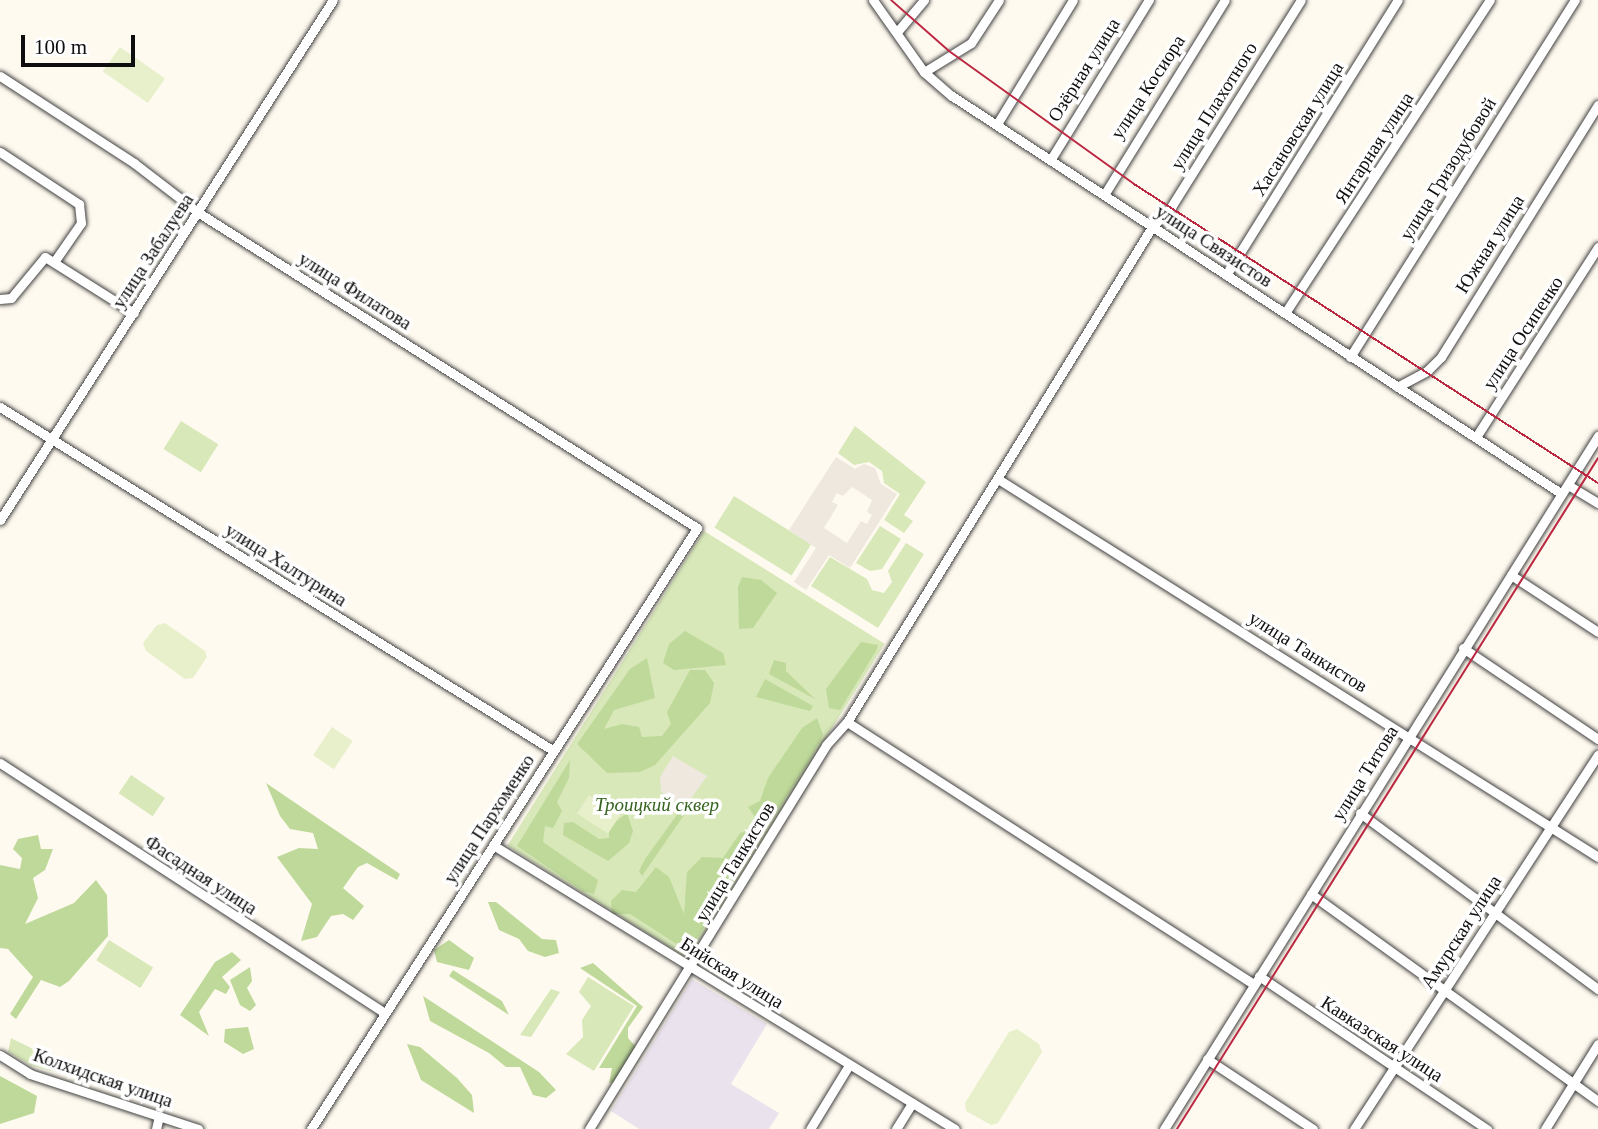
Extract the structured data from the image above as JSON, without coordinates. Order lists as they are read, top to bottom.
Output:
{
  "streets": {
    "street": [
      "Озёрная улица",
      "улица Косиора",
      "улица Плахотного",
      "Хасановская улица",
      "Янтарная улица",
      "улица Гризодубовой",
      "Южная улица",
      "улица Связистов",
      "улица Забалуева",
      "улица Филатова",
      "улица Осипенко",
      "улица Халтурина",
      "улица Танкистов",
      "улица Титова",
      "улица Пархоменко",
      "Фасадная улица",
      "Амурская улица",
      "Бийская улица",
      "Кавказская улица",
      "Колхидская улица"
    ]
  },
  "crossings": [
    ["Озёрная улица", "улица Связистов"],
    ["улица Косиора", "улица Связистов"],
    ["улица Плахотного", "улица Связистов"],
    ["улица Плахотного", "улица Танкистов"],
    ["Хасановская улица", "улица Связистов"],
    ["Янтарная улица", "улица Связистов"],
    ["улица Гризодубовой", "улица Связистов"],
    ["Южная улица", "улица Связистов"],
    ["улица Связистов", "улица Осипенко"],
    ["улица Связистов", "улица Танкистов"],
    ["улица Связистов", "улица Титова"],
    ["улица Забалуева", "улица Филатова"],
    ["улица Забалуева", "улица Халтурина"],
    ["улица Филатова", "улица Пархоменко"],
    ["улица Халтурина", "улица Пархоменко"],
    ["улица Танкистов", "улица Титова"],
    ["улица Танкистов", "Амурская улица"],
    ["улица Танкистов", "Бийская улица"],
    ["улица Титова", "Кавказская улица"],
    ["улица Пархоменко", "Фасадная улица"],
    ["улица Пархоменко", "Бийская улица"],
    ["Амурская улица", "Кавказская улица"]
  ],
  "parks": ["Троицкий сквер"],
  "scale_bar": "100 m"
}
